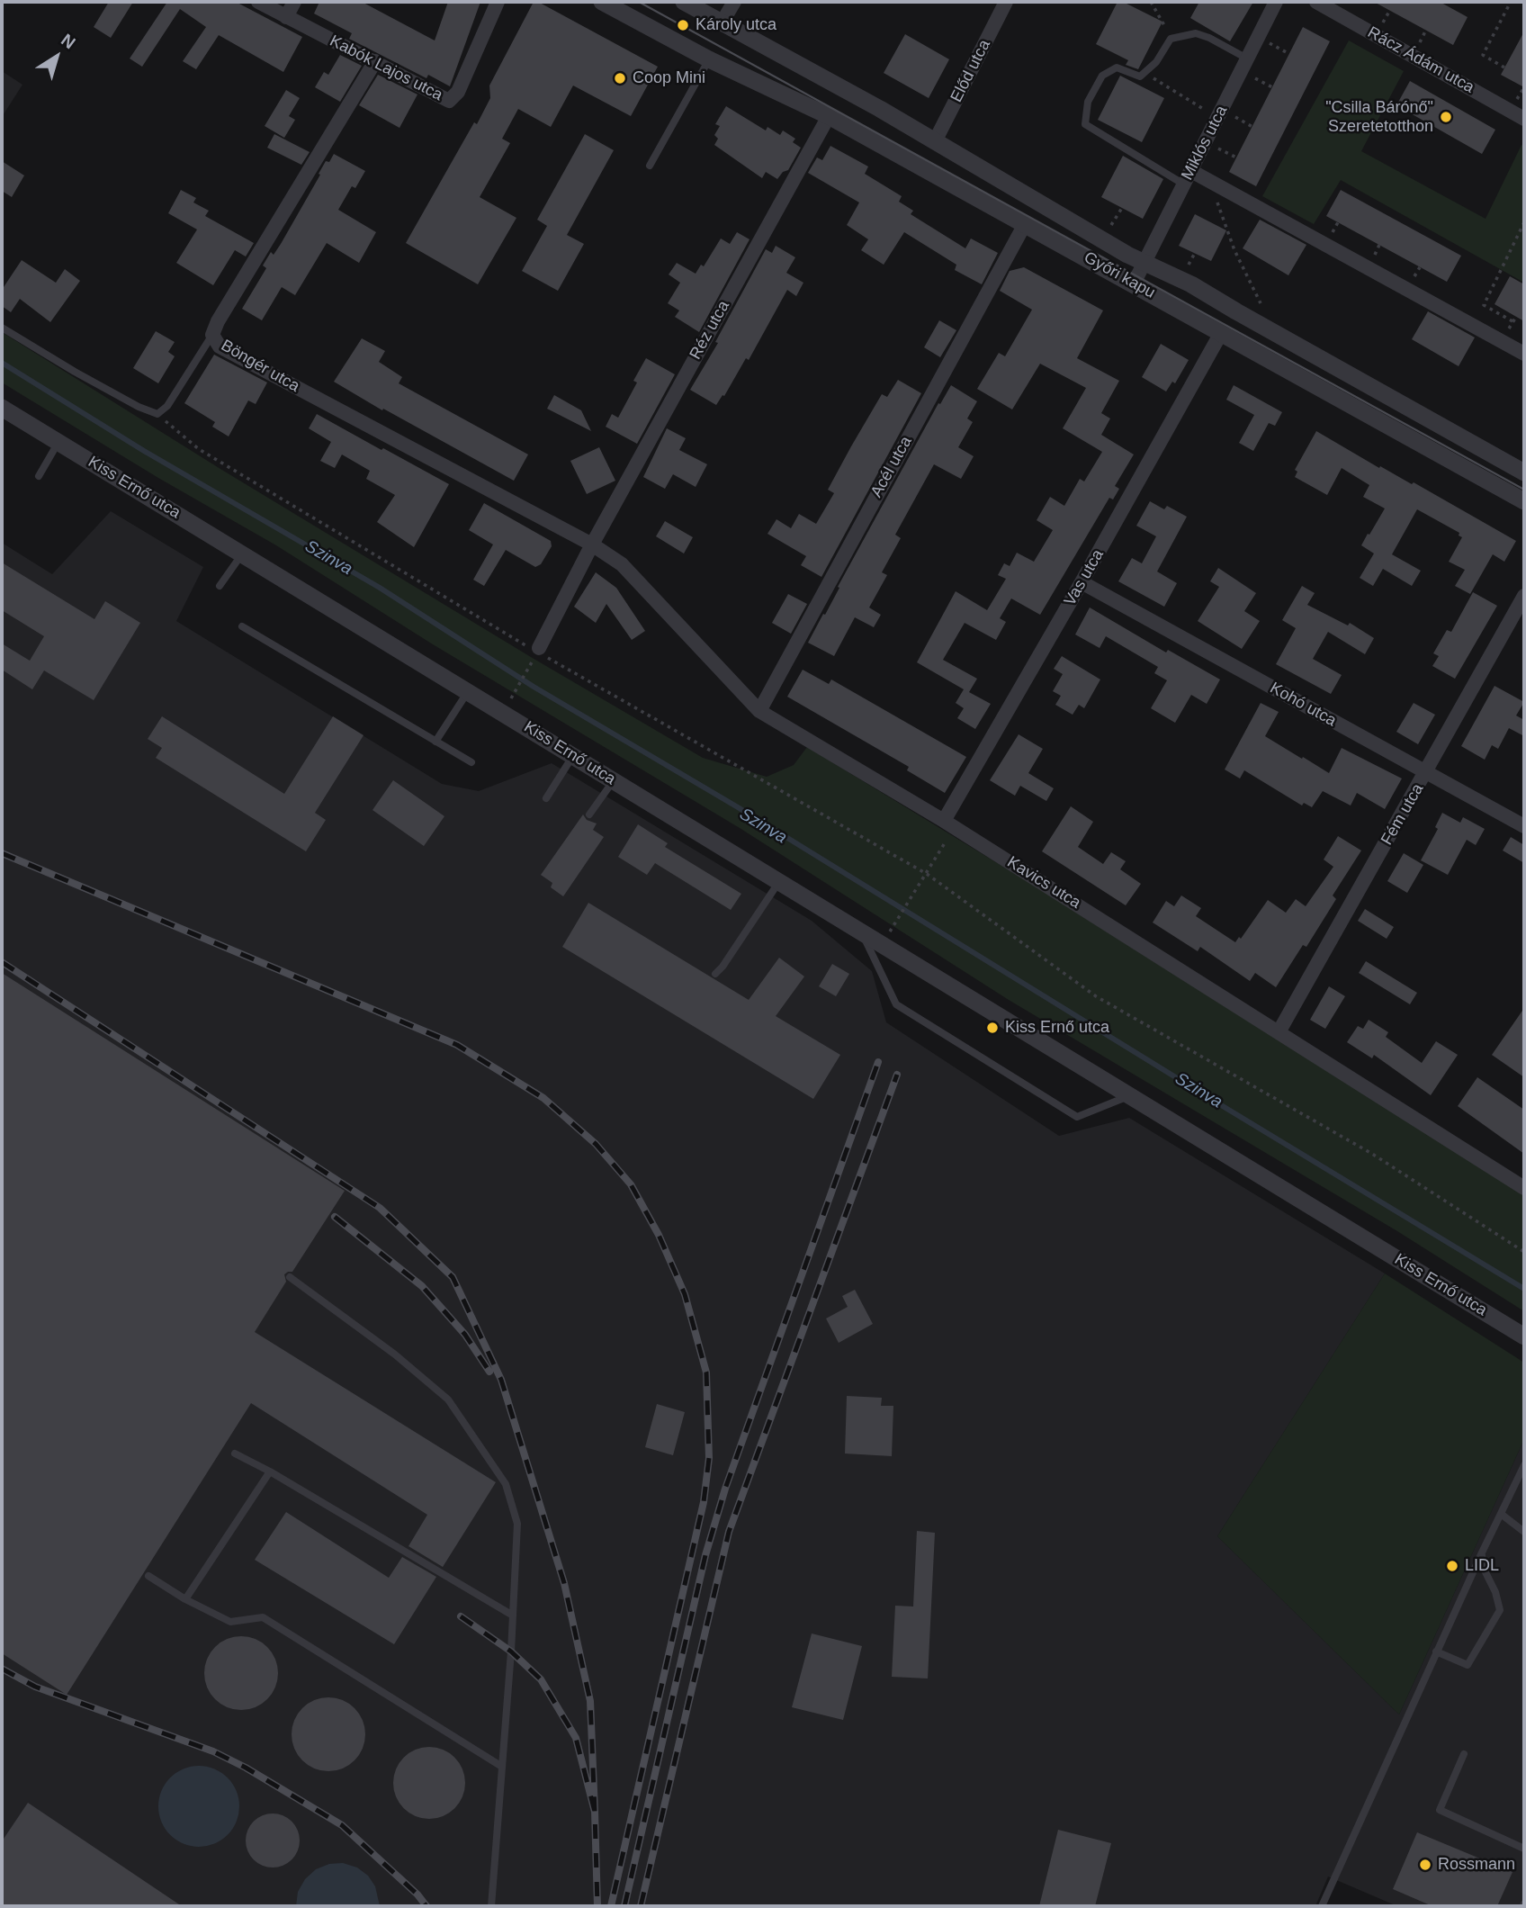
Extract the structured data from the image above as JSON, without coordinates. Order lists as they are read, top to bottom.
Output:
{
  "streets": {
    "street": [
      "Rácz Ádám utca",
      "Kabók Lajos utca",
      "Előd utca",
      "Miklós utca",
      "Győri kapu",
      "Réz utca",
      "Böngér utca",
      "Acél utca",
      "Kiss Ernő utca",
      "Vas utca",
      "Kohó utca",
      "Fém utca",
      "Kavics utca"
    ]
  },
  "crossings": [
    ["Kabók Lajos utca", "Böngér utca"],
    ["Előd utca", "Győri kapu"],
    ["Miklós utca", "Győri kapu"],
    ["Győri kapu", "Réz utca"],
    ["Győri kapu", "Acél utca"],
    ["Győri kapu", "Vas utca"],
    ["Réz utca", "Böngér utca"],
    ["Réz utca", "Kavics utca"],
    ["Böngér utca", "Kavics utca"],
    ["Acél utca", "Kavics utca"],
    ["Vas utca", "Kohó utca"],
    ["Vas utca", "Kavics utca"],
    ["Kohó utca", "Fém utca"],
    ["Fém utca", "Kavics utca"]
  ],
  "water": ["Szinva"],
  "places": [
    "Károly utca",
    "Coop Mini",
    "\"Csilla Bárónő\" Szeretetotthon",
    "Kiss Ernő utca",
    "LIDL",
    "Rossmann"
  ],
  "north": "top right"
}
